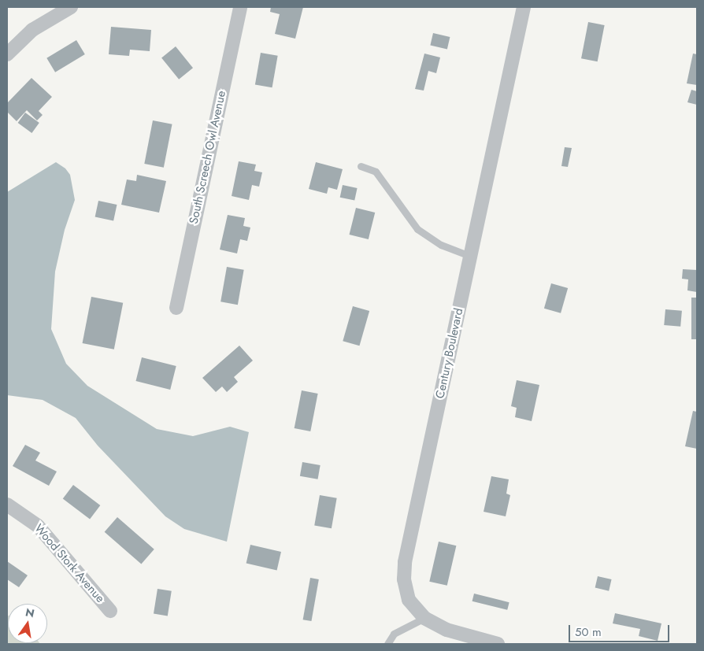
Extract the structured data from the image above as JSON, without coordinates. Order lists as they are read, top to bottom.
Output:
{
  "streets": {
    "street": ["South Screech Owl Avenue", "Century Boulevard", "Wood Stork Avenue"]
  },
  "scale_bar": "50 m",
  "north": "top"
}
